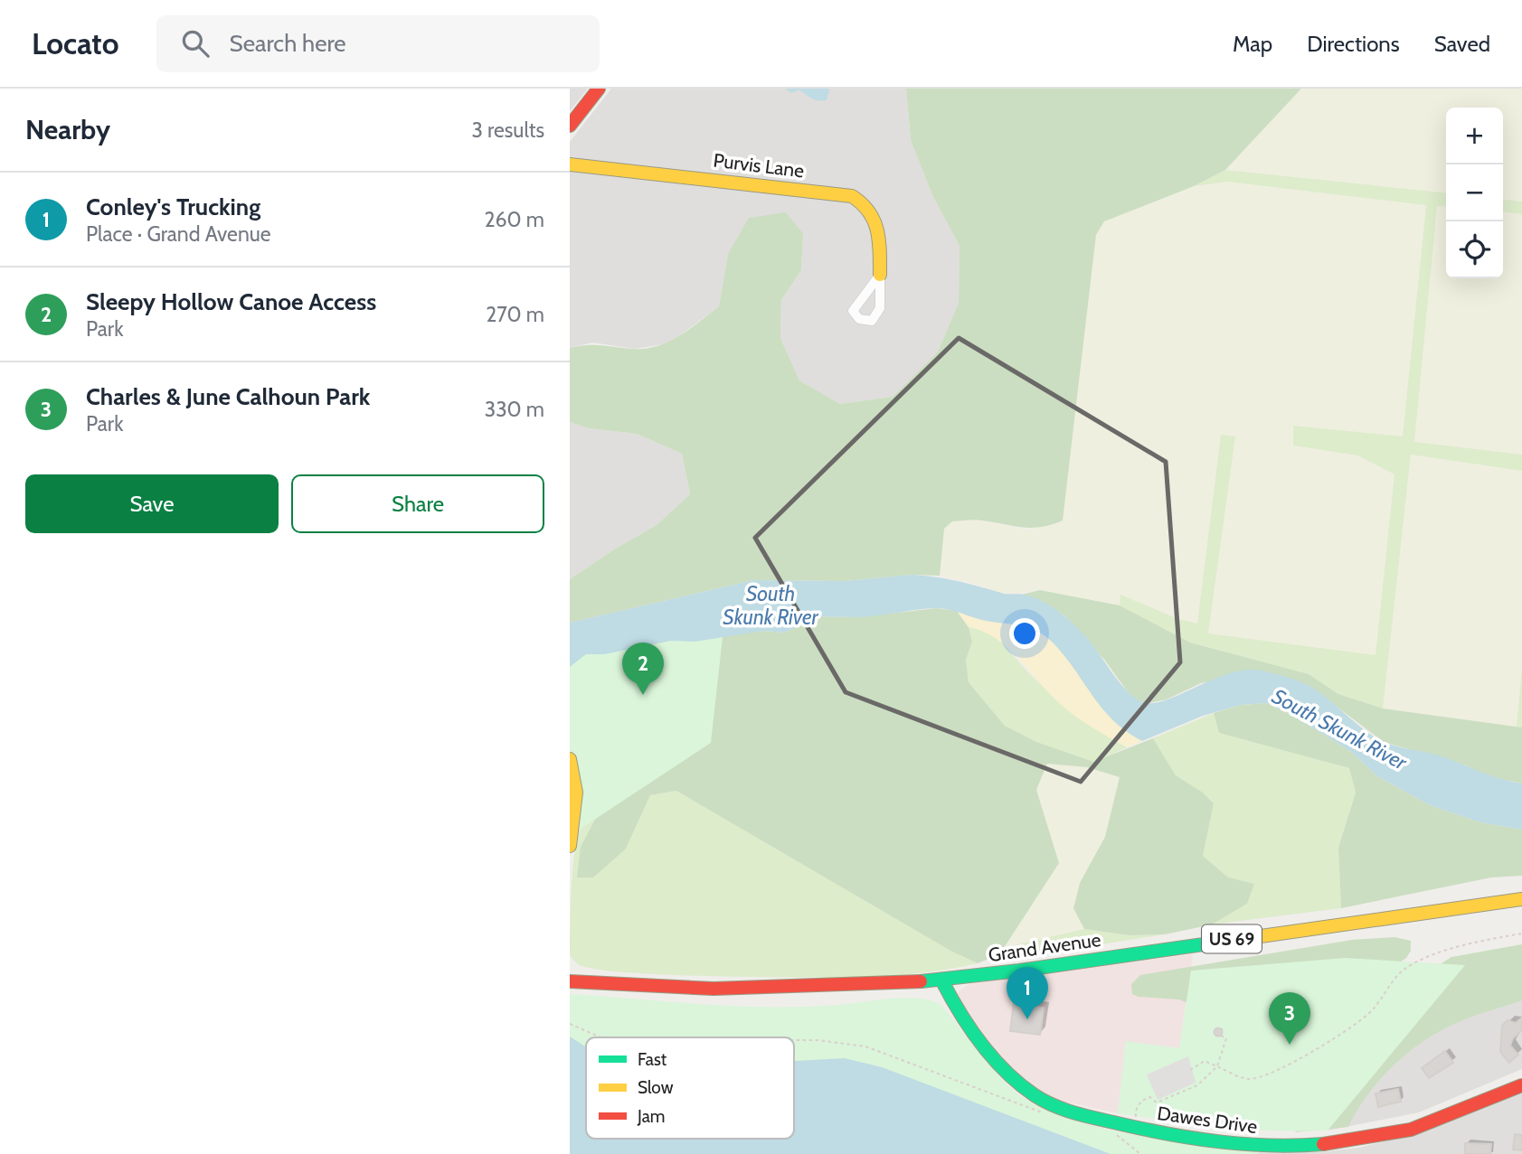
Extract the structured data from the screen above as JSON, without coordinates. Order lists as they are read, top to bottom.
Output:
{
  "streets": {
    "main road": [
      "Purvis Lane",
      "US 69",
      "Grand Avenue",
      "Dawes Drive"
    ]
  },
  "crossings": [
    ["Grand Avenue", "Dawes Drive"]
  ],
  "water": ["South Skunk River"],
  "legend": ["Fast", "Slow", "Jam"],
  "page": {
    "header": "Locato",
    "search": "Search here",
    "nav": ["Map", "Directions", "Saved"],
    "heading": ["Nearby", "3 results"],
    "map_buttons": ["+", "−"],
    "list": [
      {
        "mark": "1",
        "name": "Conley's Trucking",
        "note": "Place · Grand Avenue",
        "value": "260 m"
      },
      {
        "mark": "2",
        "name": "Sleepy Hollow Canoe Access",
        "note": "Park",
        "value": "270 m"
      },
      {
        "mark": "3",
        "name": "Charles & June Calhoun Park",
        "note": "Park",
        "value": "330 m"
      }
    ],
    "buttons": ["Save", "Share"],
    "pins": ["2", "1", "3"]
  }
}
